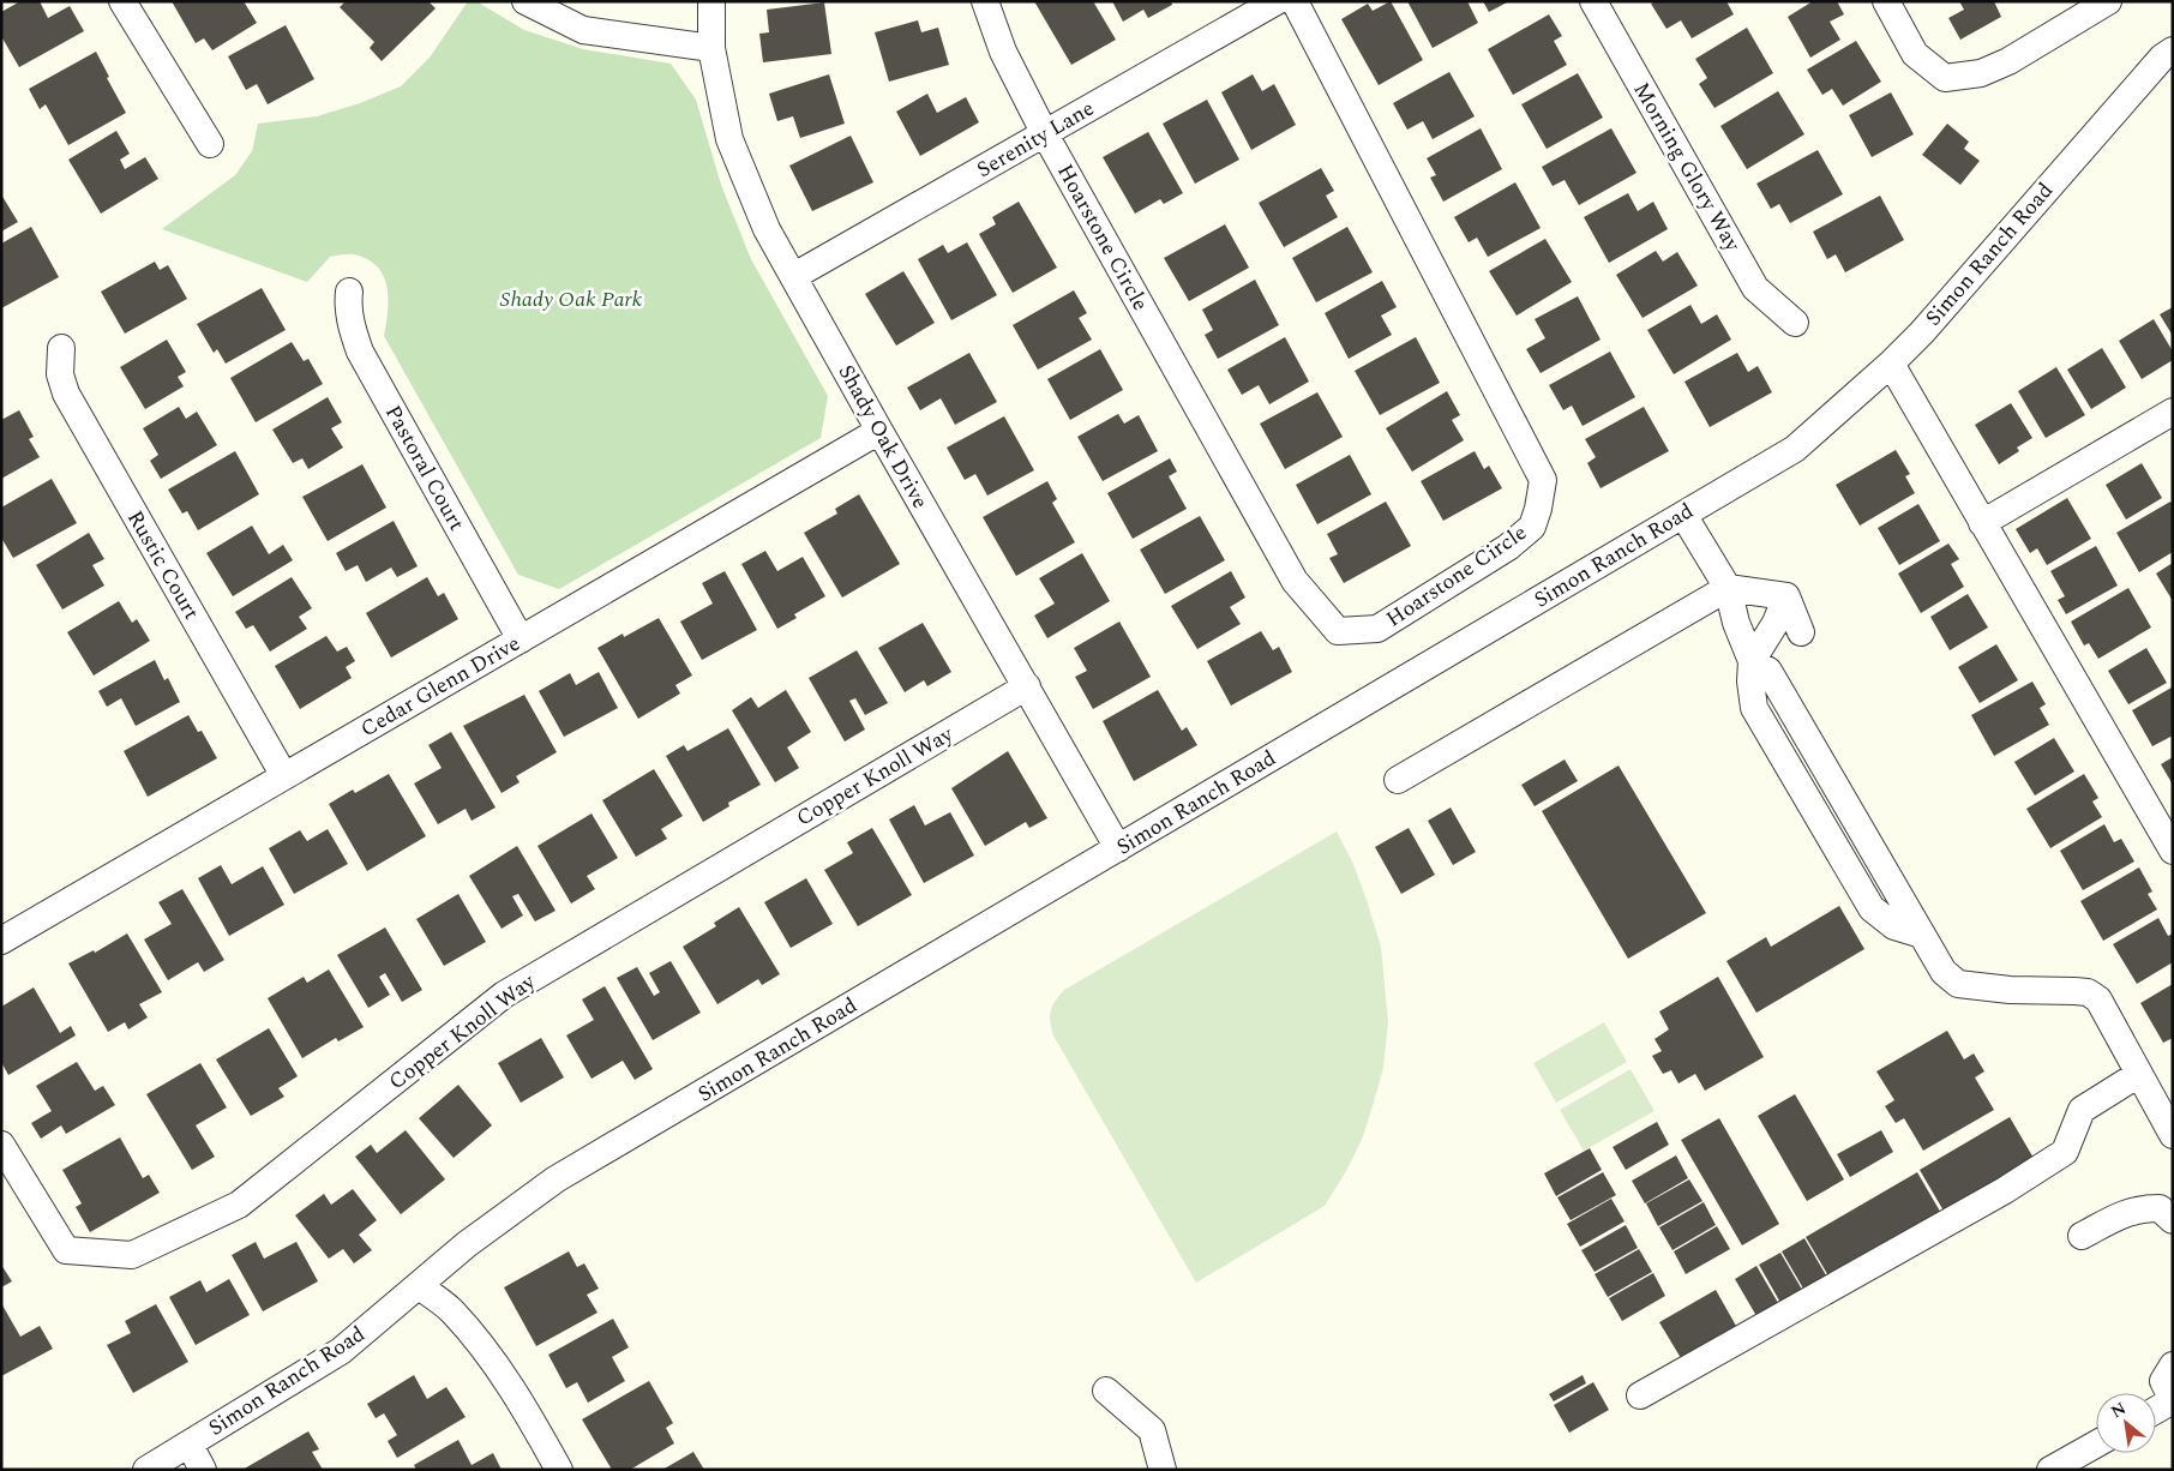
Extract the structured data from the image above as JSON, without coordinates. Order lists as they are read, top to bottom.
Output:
{
  "streets": {
    "street": [
      "Serenity Lane",
      "Morning Glory Way",
      "Hoarstone Circle",
      "Simon Ranch Road",
      "Shady Oak Drive",
      "Pastoral Court",
      "Rustic Court",
      "Cedar Glenn Drive",
      "Copper Knoll Way"
    ]
  },
  "crossings": [
    ["Serenity Lane", "Hoarstone Circle"],
    ["Serenity Lane", "Shady Oak Drive"],
    ["Simon Ranch Road", "Shady Oak Drive"],
    ["Shady Oak Drive", "Cedar Glenn Drive"],
    ["Shady Oak Drive", "Copper Knoll Way"],
    ["Pastoral Court", "Cedar Glenn Drive"],
    ["Rustic Court", "Cedar Glenn Drive"]
  ],
  "parks": ["Shady Oak Park"],
  "north": "top left"
}
